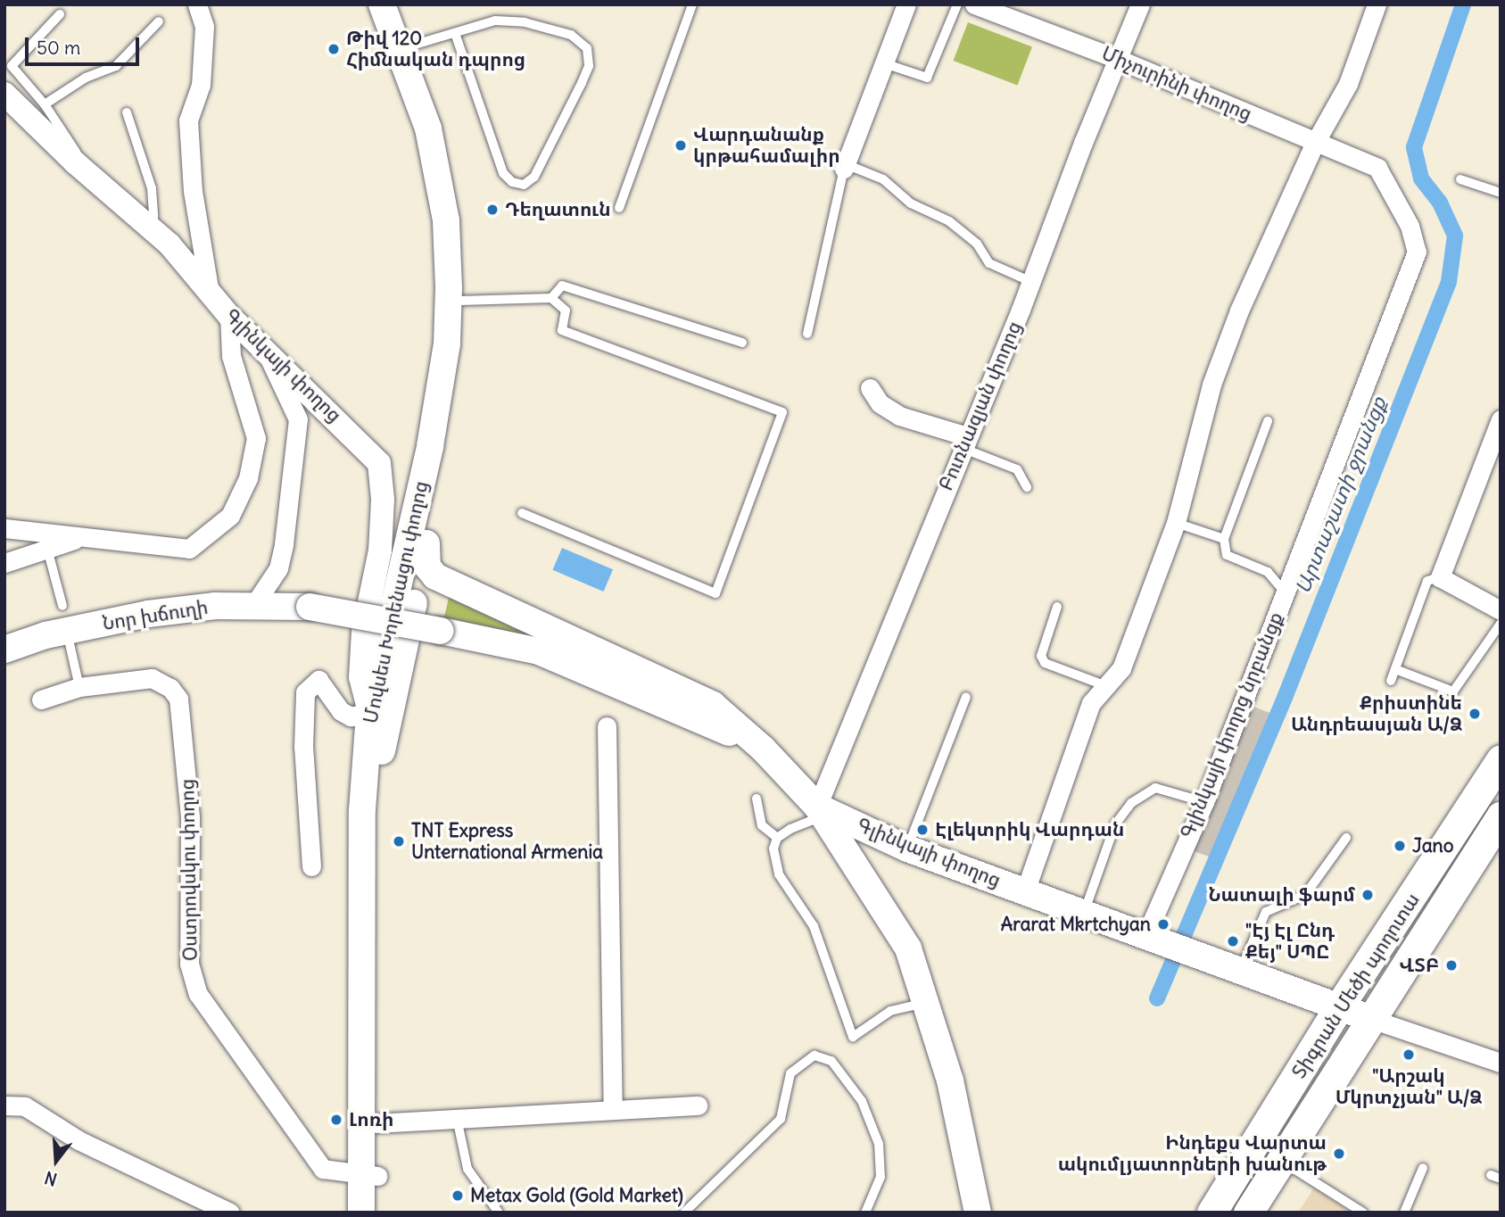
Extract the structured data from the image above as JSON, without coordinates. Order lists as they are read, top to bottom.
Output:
{
  "streets": {
    "main road": [
      "Գլինկայի փողոց",
      "Մովսես Խորենացու փողոց",
      "Նոր խճուղի",
      "Տիգրան Մեծի պողոտա"
    ],
    "street": [
      "Միչուրինի փողոց",
      "Բուռնազյան փողոց",
      "Գլինկայի փողոց նրբանցք",
      "Օստրովսկու փողոց"
    ]
  },
  "crossings": [
    ["Միչուրինի փողոց", "Բուռնազյան փողոց"],
    ["Միչուրինի փողոց", "Գլինկայի փողոց նրբանցք"],
    ["Գլինկայի փողոց", "Բուռնազյան փողոց"],
    ["Գլինկայի փողոց", "Մովսես Խորենացու փողոց"],
    ["Գլինկայի փողոց", "Նոր խճուղի"],
    ["Գլինկայի փողոց", "Գլինկայի փողոց նրբանցք"],
    ["Գլինկայի փողոց", "Տիգրան Մեծի պողոտա"],
    ["Մովսես Խորենացու փողոց", "Օստրովսկու փողոց"]
  ],
  "water": ["Արտաշատի ջրանցք"],
  "places": [
    "Թիվ 120 Հիմնական դպրոց",
    "Վարդանանք կրթահամալիր",
    "Դեղատուն",
    "Քրիստինե Անդրեասյան Ա/Ձ",
    "Էլեկտրիկ Վարդան",
    "TNT Express Unternational Armenia",
    "Jano",
    "Նատալի ֆարմ",
    "Ararat Mkrtchyan",
    "\"Էյ Էլ Ընդ Քեյ\" ՍՊԸ",
    "ՎՏԲ",
    "\"Արշակ Մկրտչյան\" Ա/Ձ",
    "Լոռի",
    "Ինդեքս Վարտա ակումլյատորների խանութ",
    "Metax Gold (Gold Market)"
  ],
  "scale_bar": "50 m",
  "north": "bottom"
}
